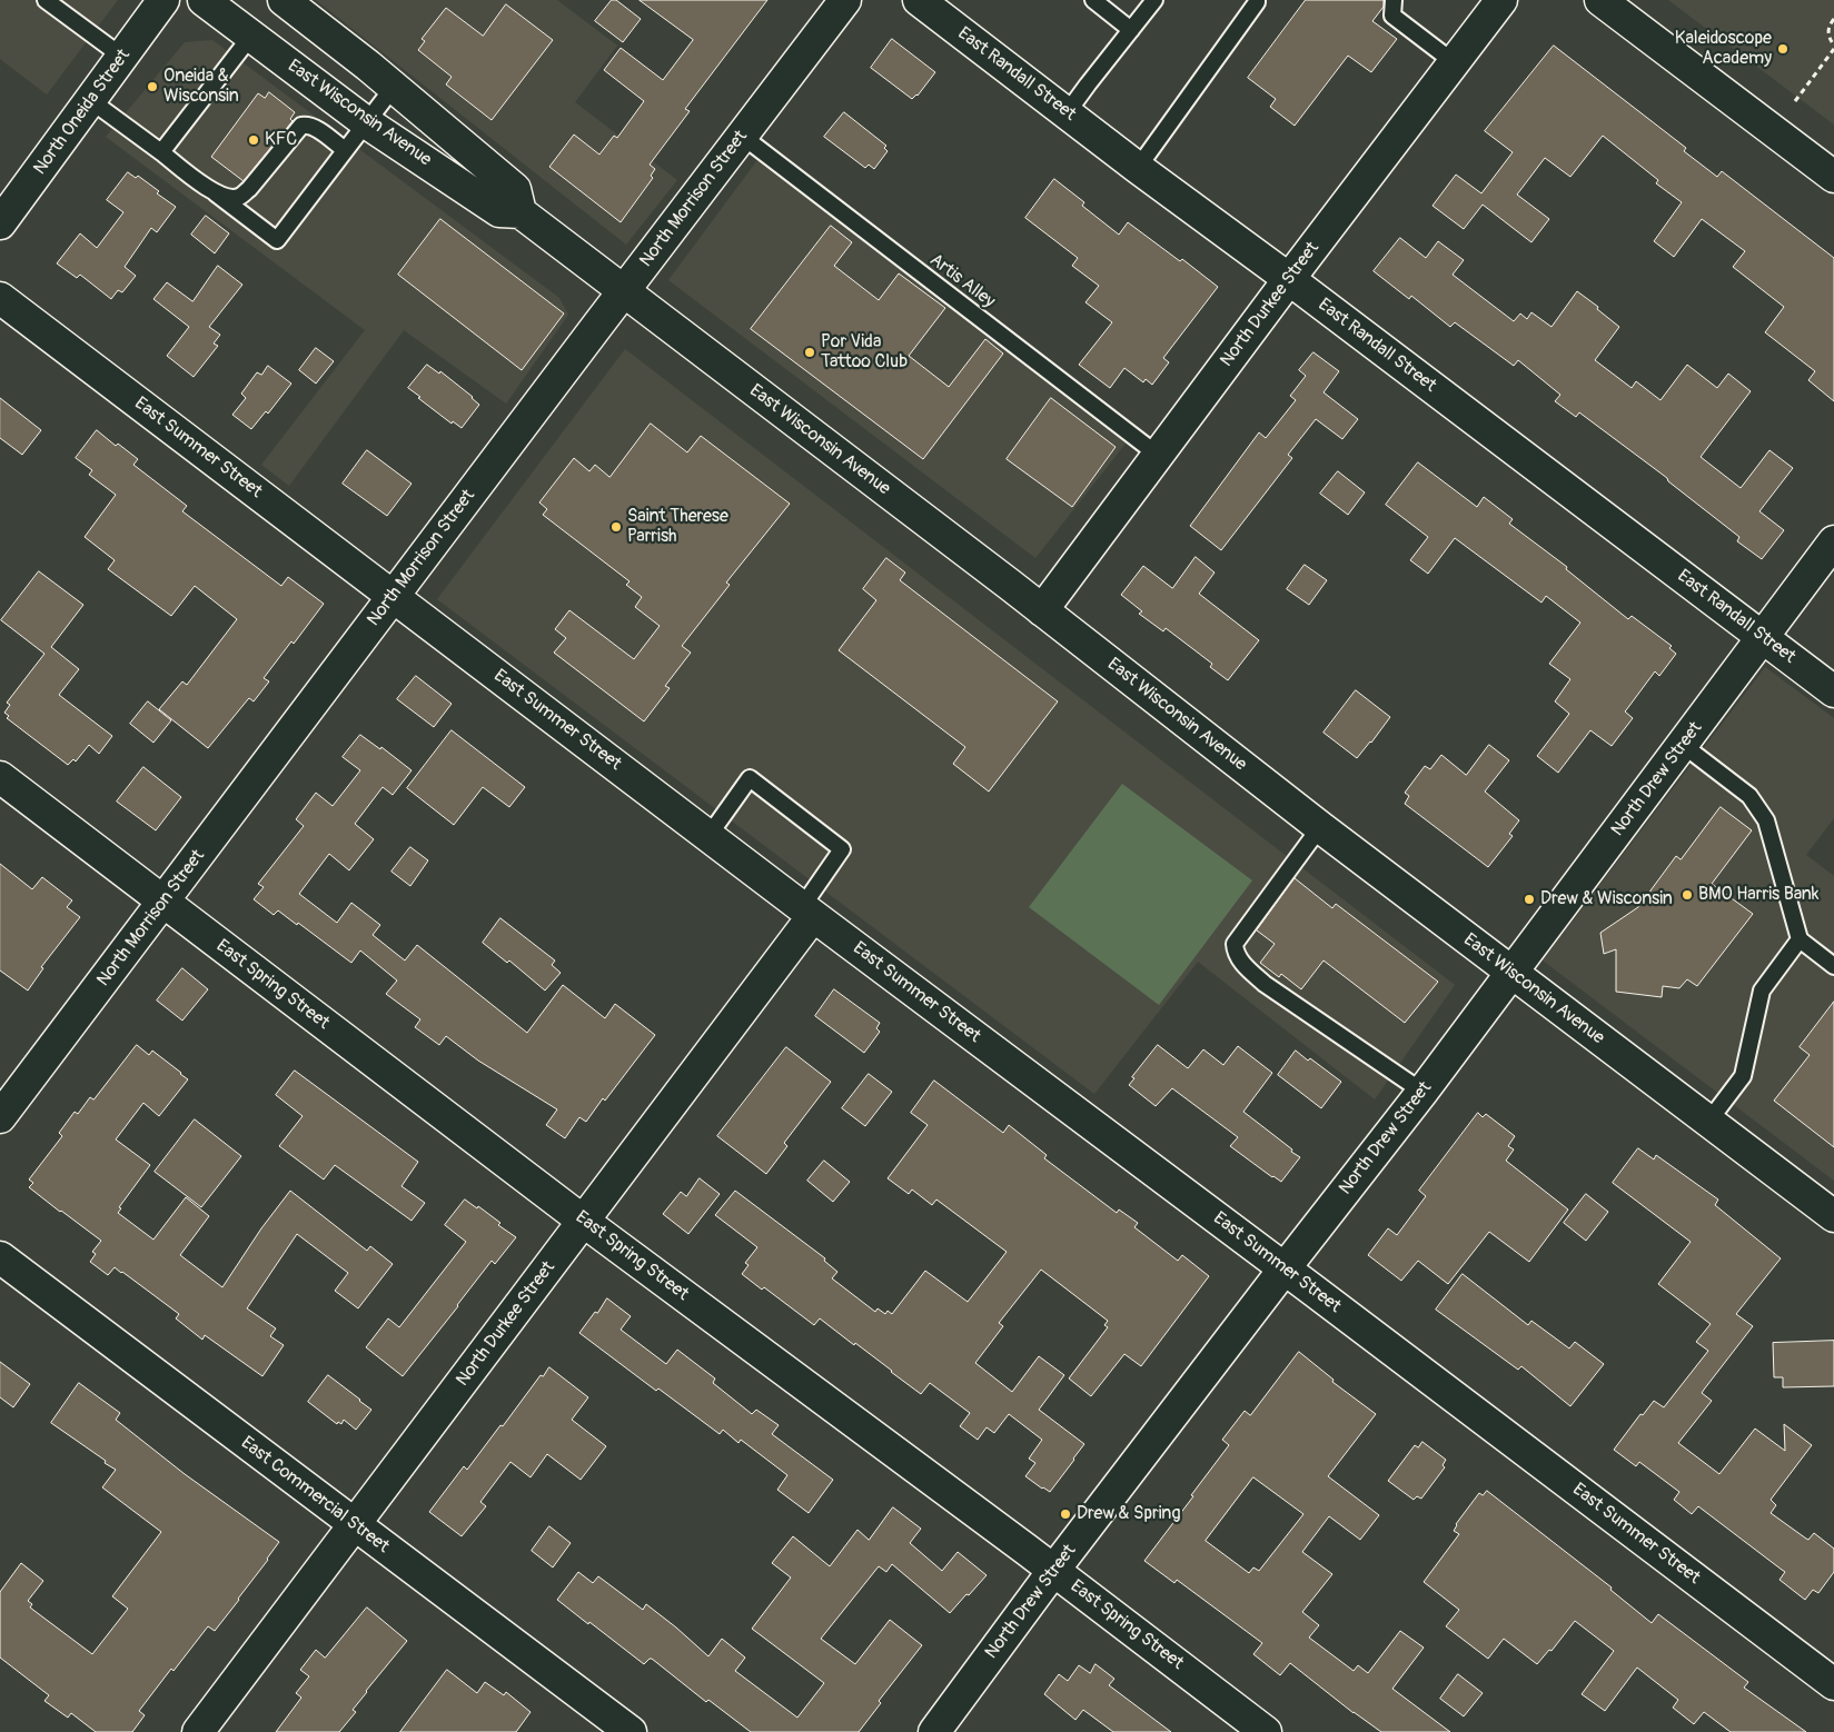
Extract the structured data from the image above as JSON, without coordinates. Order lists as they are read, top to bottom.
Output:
{
  "streets": {
    "street": [
      "East Randall Street",
      "North Oneida Street",
      "East Wisconsin Avenue",
      "North Morrison Street",
      "North Durkee Street",
      "East Summer Street",
      "North Drew Street",
      "East Spring Street",
      "East Commercial Street"
    ],
    "lane": ["Artis Alley"]
  },
  "crossings": [
    ["East Randall Street", "North Durkee Street"],
    ["East Randall Street", "North Drew Street"],
    ["East Wisconsin Avenue", "North Morrison Street"],
    ["East Wisconsin Avenue", "North Durkee Street"],
    ["East Wisconsin Avenue", "North Drew Street"],
    ["North Morrison Street", "Artis Alley"],
    ["North Morrison Street", "East Summer Street"],
    ["North Morrison Street", "East Spring Street"],
    ["Artis Alley", "North Durkee Street"],
    ["North Durkee Street", "East Summer Street"],
    ["North Durkee Street", "East Spring Street"],
    ["North Durkee Street", "East Commercial Street"],
    ["East Summer Street", "North Drew Street"],
    ["North Drew Street", "East Spring Street"]
  ],
  "places": [
    "Kaleidoscope Academy",
    "Oneida & Wisconsin",
    "KFC",
    "Por Vida Tattoo Club",
    "Saint Therese Parrish",
    "BMO Harris Bank",
    "Drew & Wisconsin",
    "Drew & Spring"
  ]
}
